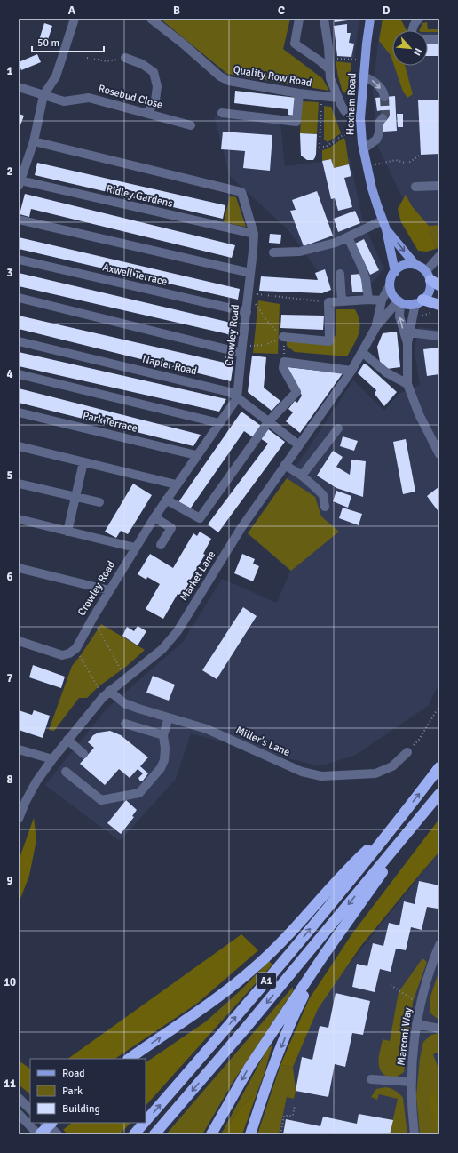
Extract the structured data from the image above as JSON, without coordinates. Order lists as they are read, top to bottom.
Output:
{
  "streets": {
    "highway": ["A1"],
    "main road": ["Hexham Road"],
    "street": [
      "Quality Row Road",
      "Rosebud Close",
      "Ridley Gardens",
      "Axwell Terrace",
      "Crowley Road",
      "Napier Road",
      "Park Terrace",
      "Market Lane",
      "Miller's Lane",
      "Marconi Way"
    ]
  },
  "crossings": [
    ["Hexham Road", "Market Lane"],
    ["Ridley Gardens", "Crowley Road"],
    ["Axwell Terrace", "Crowley Road"],
    ["Crowley Road", "Napier Road"],
    ["Crowley Road", "Park Terrace"],
    ["Napier Road", "Market Lane"],
    ["Market Lane", "Miller's Lane"]
  ],
  "legend": ["Road", "Park", "Building"],
  "scale_bar": "50 m",
  "north": "bottom right",
  "grid": {
    "columns": [
      "A",
      "B",
      "C",
      "D"
    ],
    "rows": [
      "1",
      "2",
      "3",
      "4",
      "5",
      "6",
      "7",
      "8",
      "9",
      "10",
      "11"
    ]
  }
}
